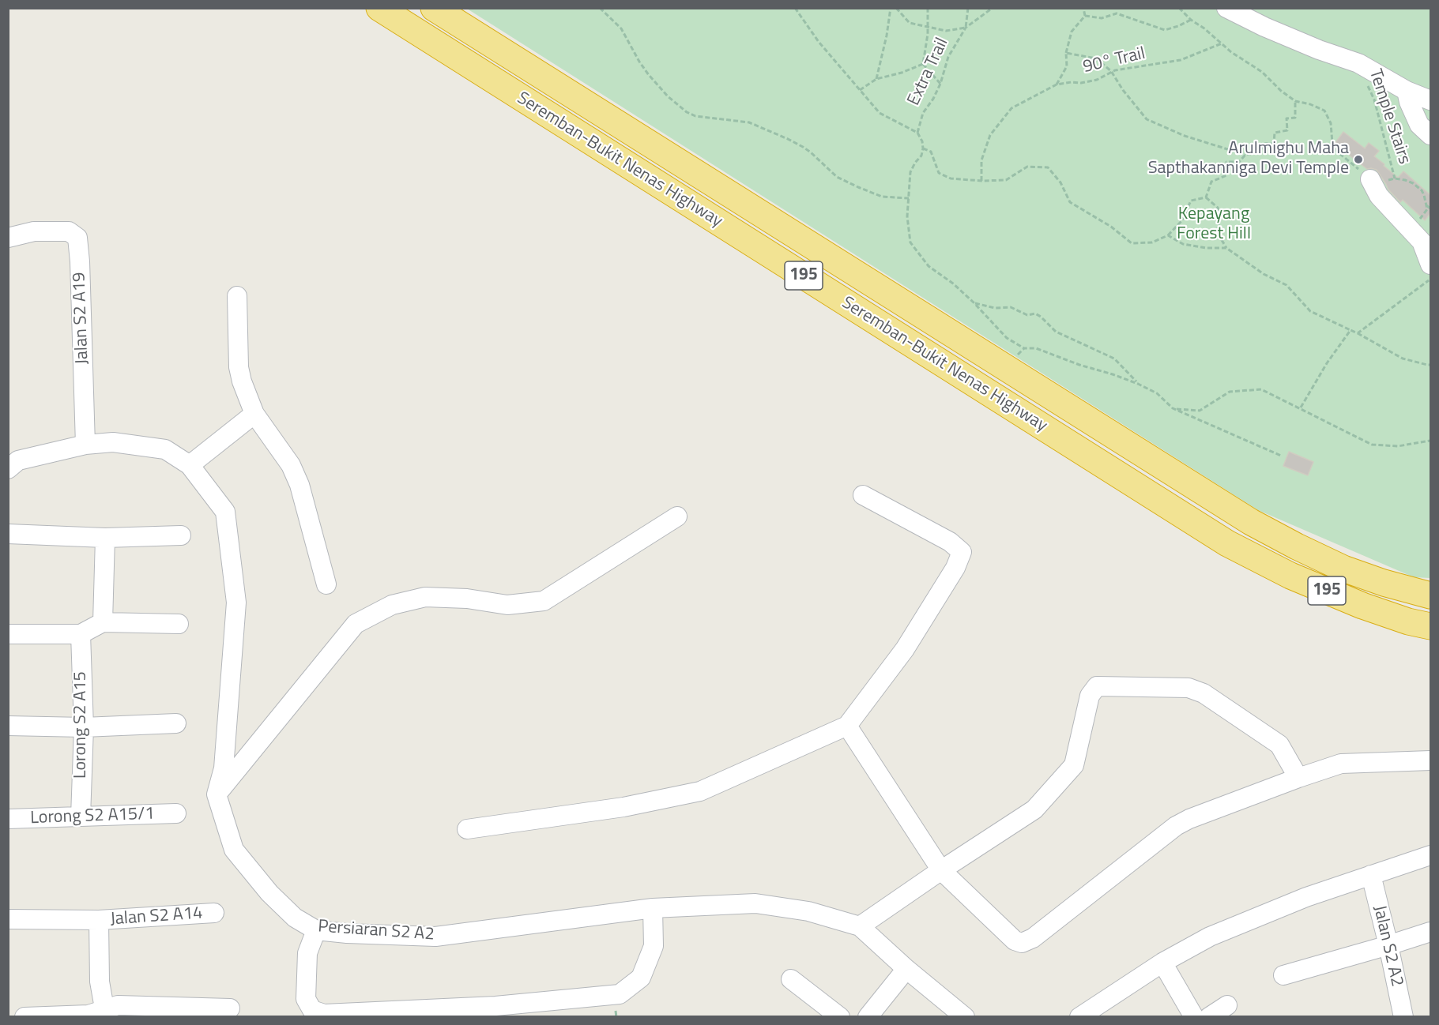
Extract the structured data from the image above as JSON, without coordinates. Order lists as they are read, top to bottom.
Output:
{
  "streets": {
    "highway": ["Seremban-Bukit Nenas Highway", "195"],
    "street": [
      "Jalan S2 A19",
      "Lorong S2 A15",
      "Lorong S2 A15/1",
      "Jalan S2 A14",
      "Persiaran S2 A2",
      "Jalan S2 A2"
    ],
    "path": ["90° Trail", "Extra Trail", "Temple Stairs"]
  },
  "crossings": [
    ["Lorong S2 A15", "Lorong S2 A15/1"]
  ],
  "parks": ["Kepayang Forest Hill"],
  "places": ["Arulmighu Maha Sapthakanniga Devi Temple"]
}
